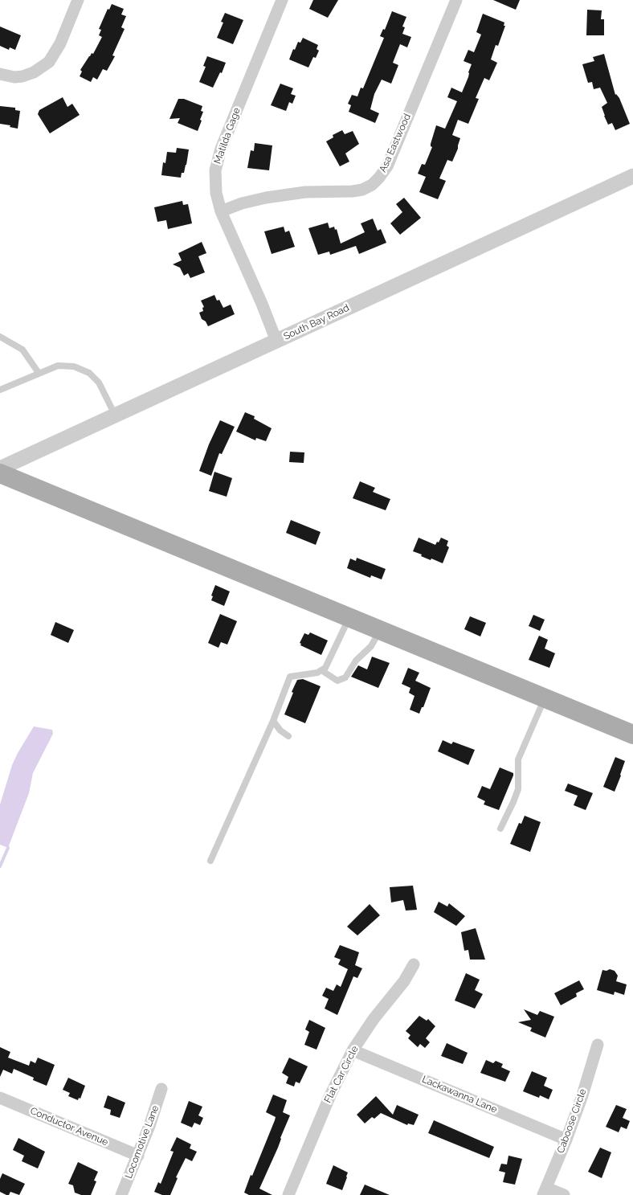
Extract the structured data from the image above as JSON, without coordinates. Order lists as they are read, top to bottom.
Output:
{
  "streets": {
    "street": [
      "Matilda Gage",
      "Asa Eastwood",
      "South Bay Road",
      "Flat Car Circle",
      "Lackawanna Lane",
      "Caboose Circle",
      "Conductor Avenue",
      "Locomotive Lane"
    ]
  },
  "crossings": [
    ["Matilda Gage", "Asa Eastwood"],
    ["Matilda Gage", "South Bay Road"],
    ["Flat Car Circle", "Lackawanna Lane"],
    ["Lackawanna Lane", "Caboose Circle"],
    ["Conductor Avenue", "Locomotive Lane"]
  ]
}
